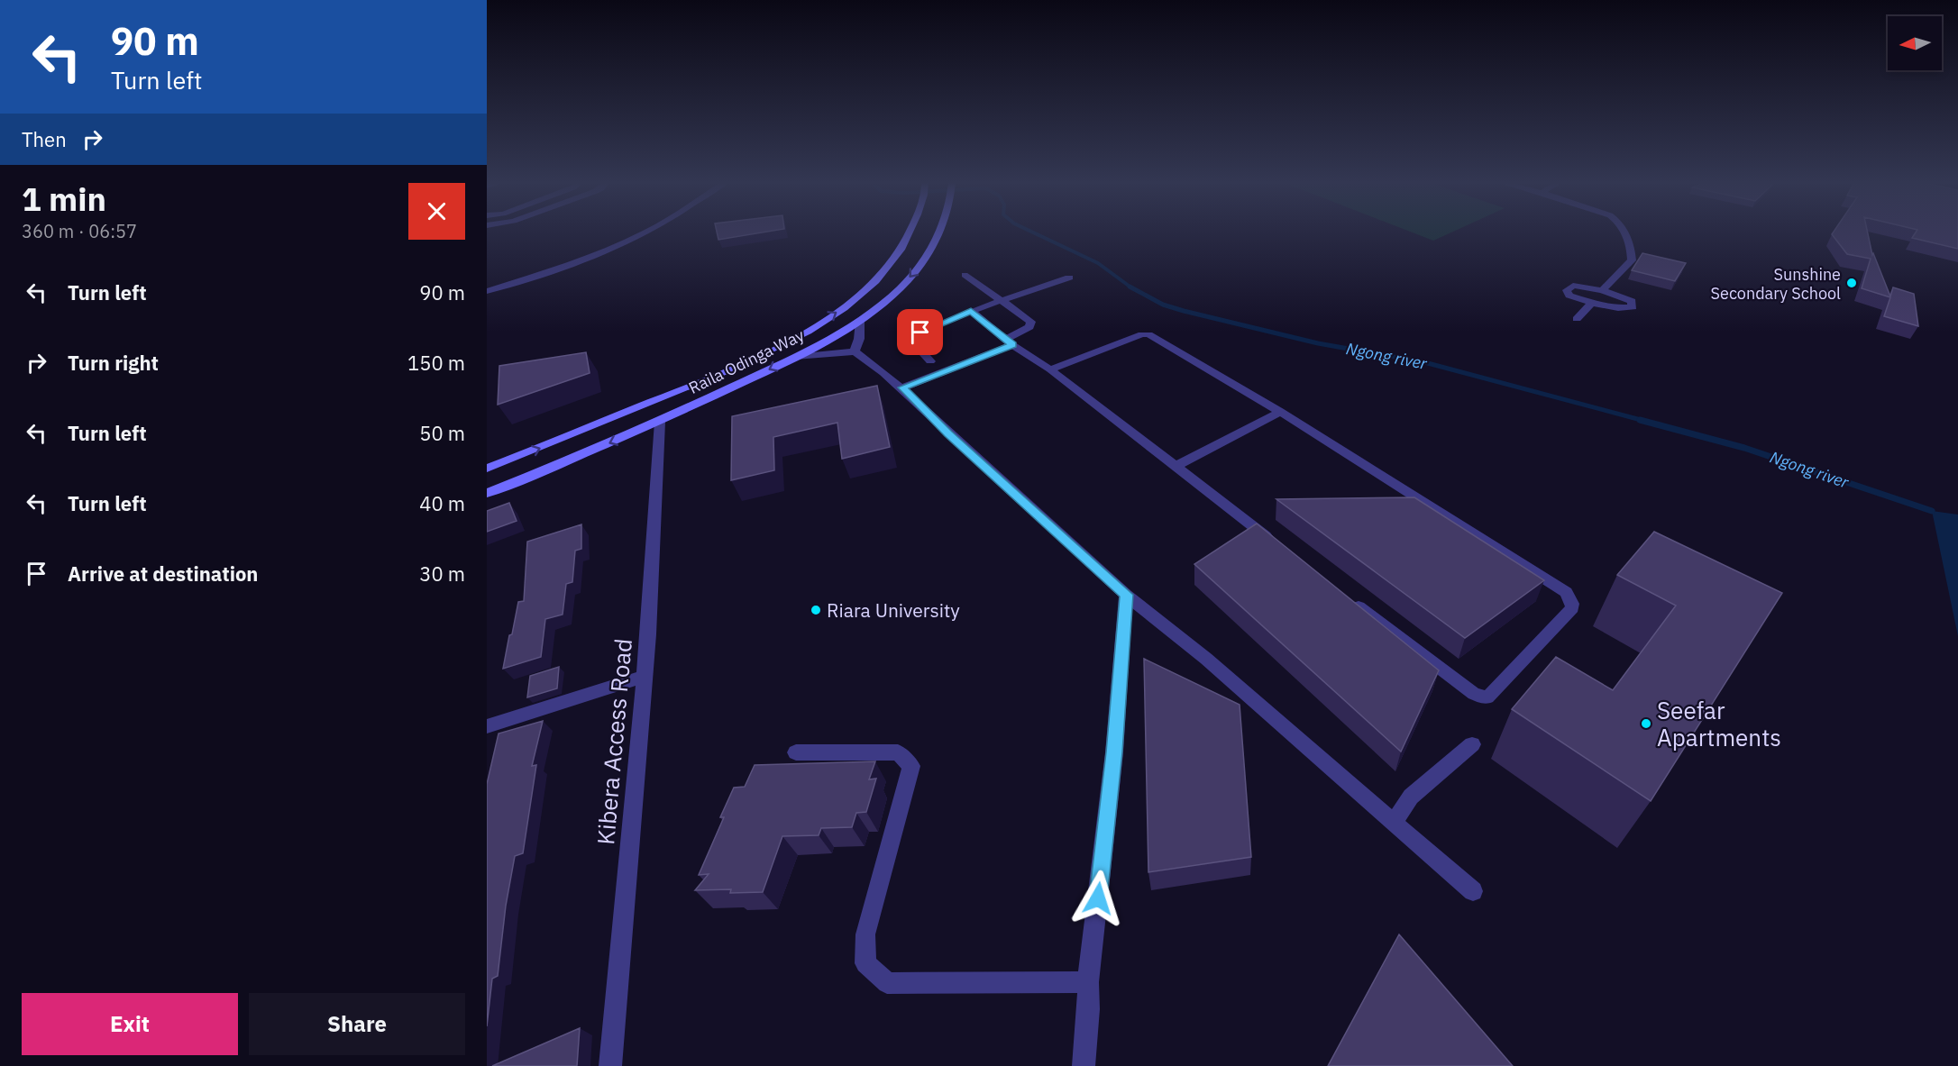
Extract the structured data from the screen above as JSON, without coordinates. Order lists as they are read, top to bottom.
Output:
{
  "streets": {
    "main road": ["Raila Odinga Way"],
    "street": ["Kibera Access Road"]
  },
  "crossings": [
    ["Raila Odinga Way", "Kibera Access Road"]
  ],
  "water": ["Ngong river"],
  "places": ["Sunshine Secondary School", "Riara University", "Seefar Apartments"],
  "north": "left",
  "page": {
    "turn": ["90 m", "Turn left"],
    "then": "Then",
    "heading": ["1 min", "360 m · 06:57"],
    "list": [
      {
        "name": "Turn left",
        "value": "90 m"
      },
      {
        "name": "Turn right",
        "value": "150 m"
      },
      {
        "name": "Turn left",
        "value": "50 m"
      },
      {
        "name": "Turn left",
        "value": "40 m"
      },
      {
        "name": "Arrive at destination",
        "value": "30 m"
      }
    ],
    "buttons": ["Exit", "Share"]
  }
}
